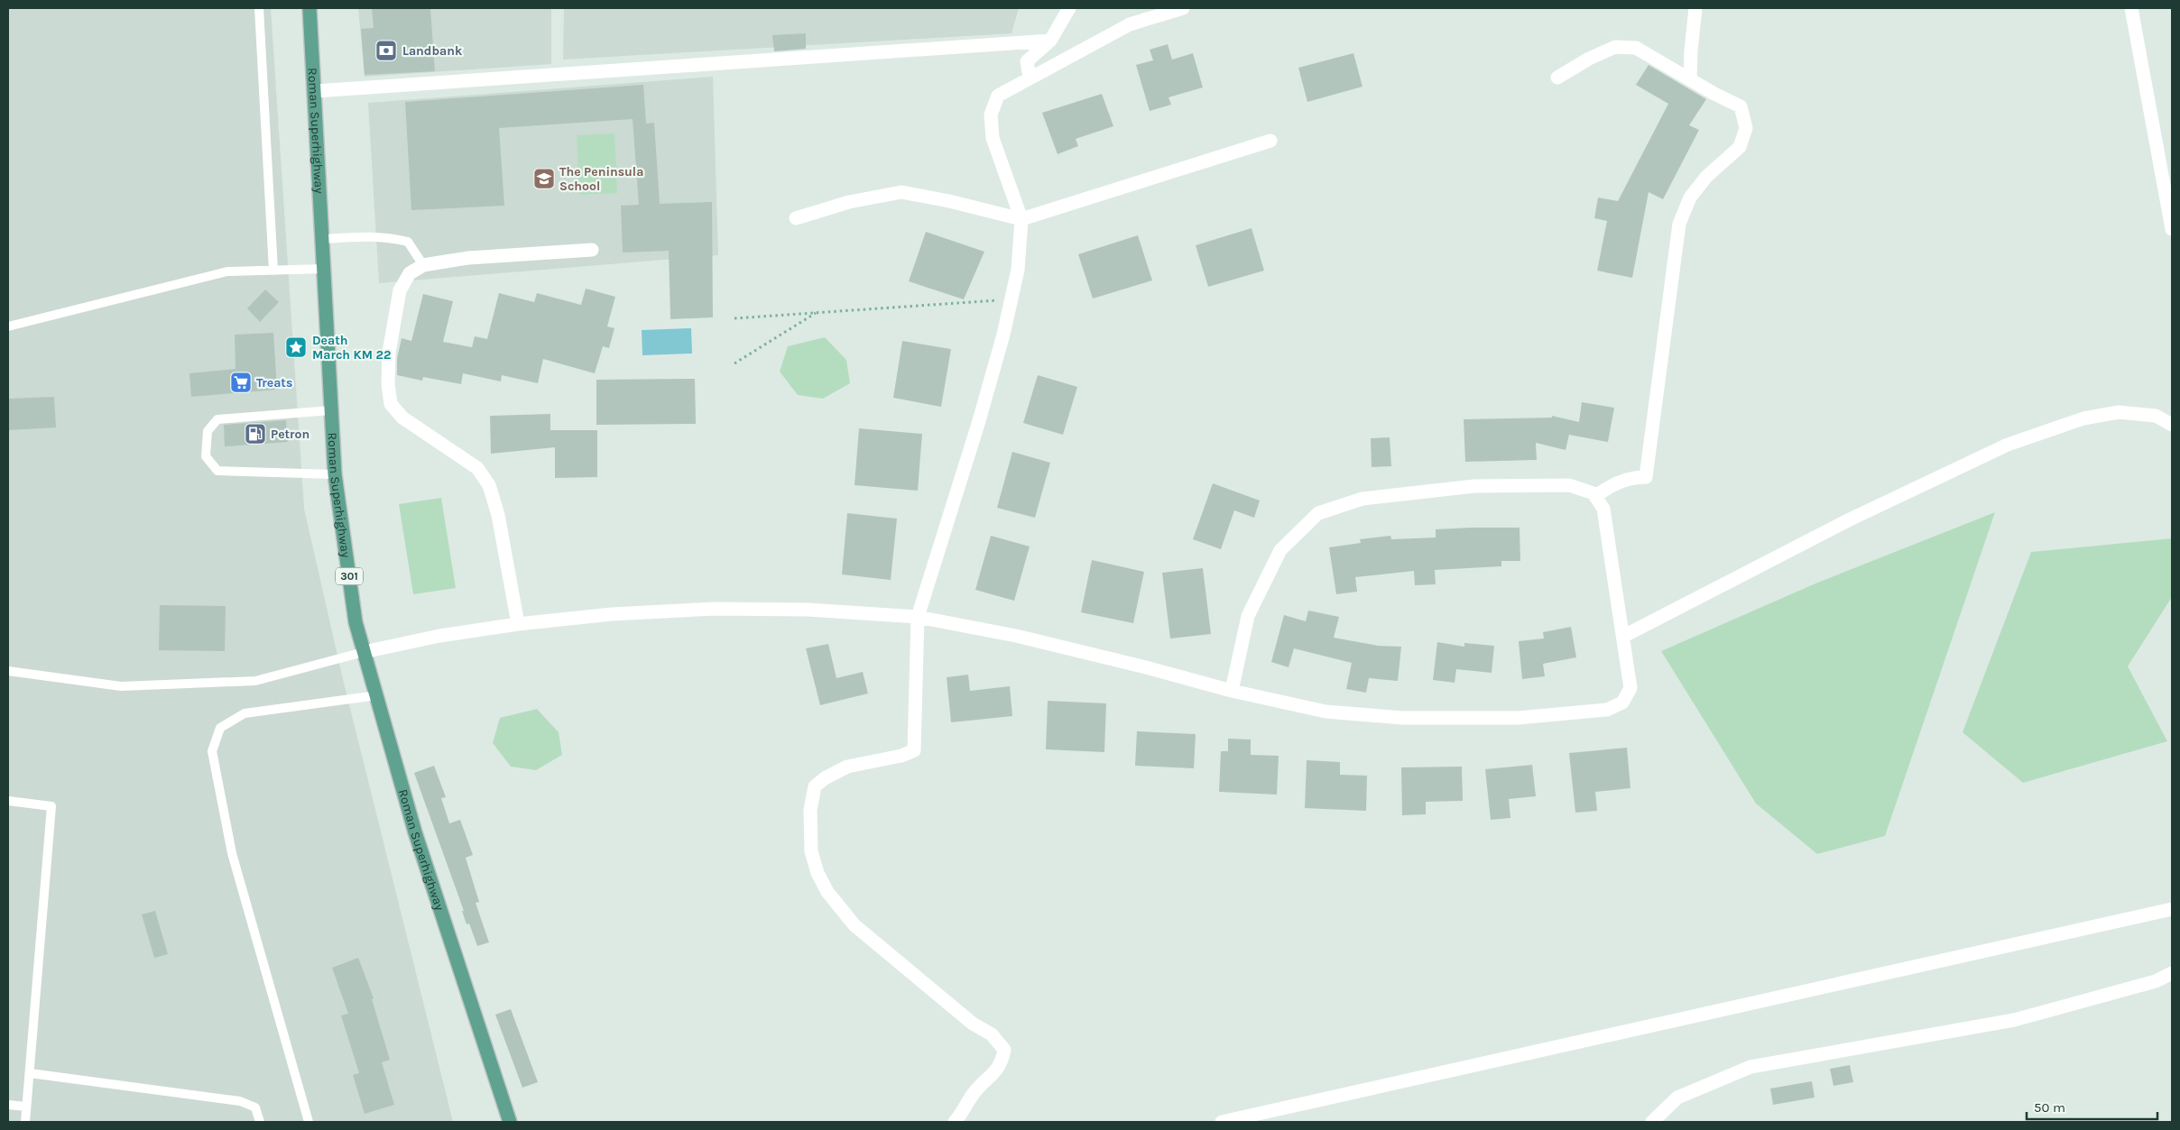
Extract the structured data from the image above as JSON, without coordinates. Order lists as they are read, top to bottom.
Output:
{
  "streets": {
    "main road": ["Roman Superhighway", "301"]
  },
  "places": {
    "bank": ["Landbank"],
    "school or university": ["The Peninsula School"],
    "place": ["Death March KM 22"],
    "supermarket": ["Treats"],
    "fuel station": ["Petron"]
  },
  "scale_bar": "50 m"
}
